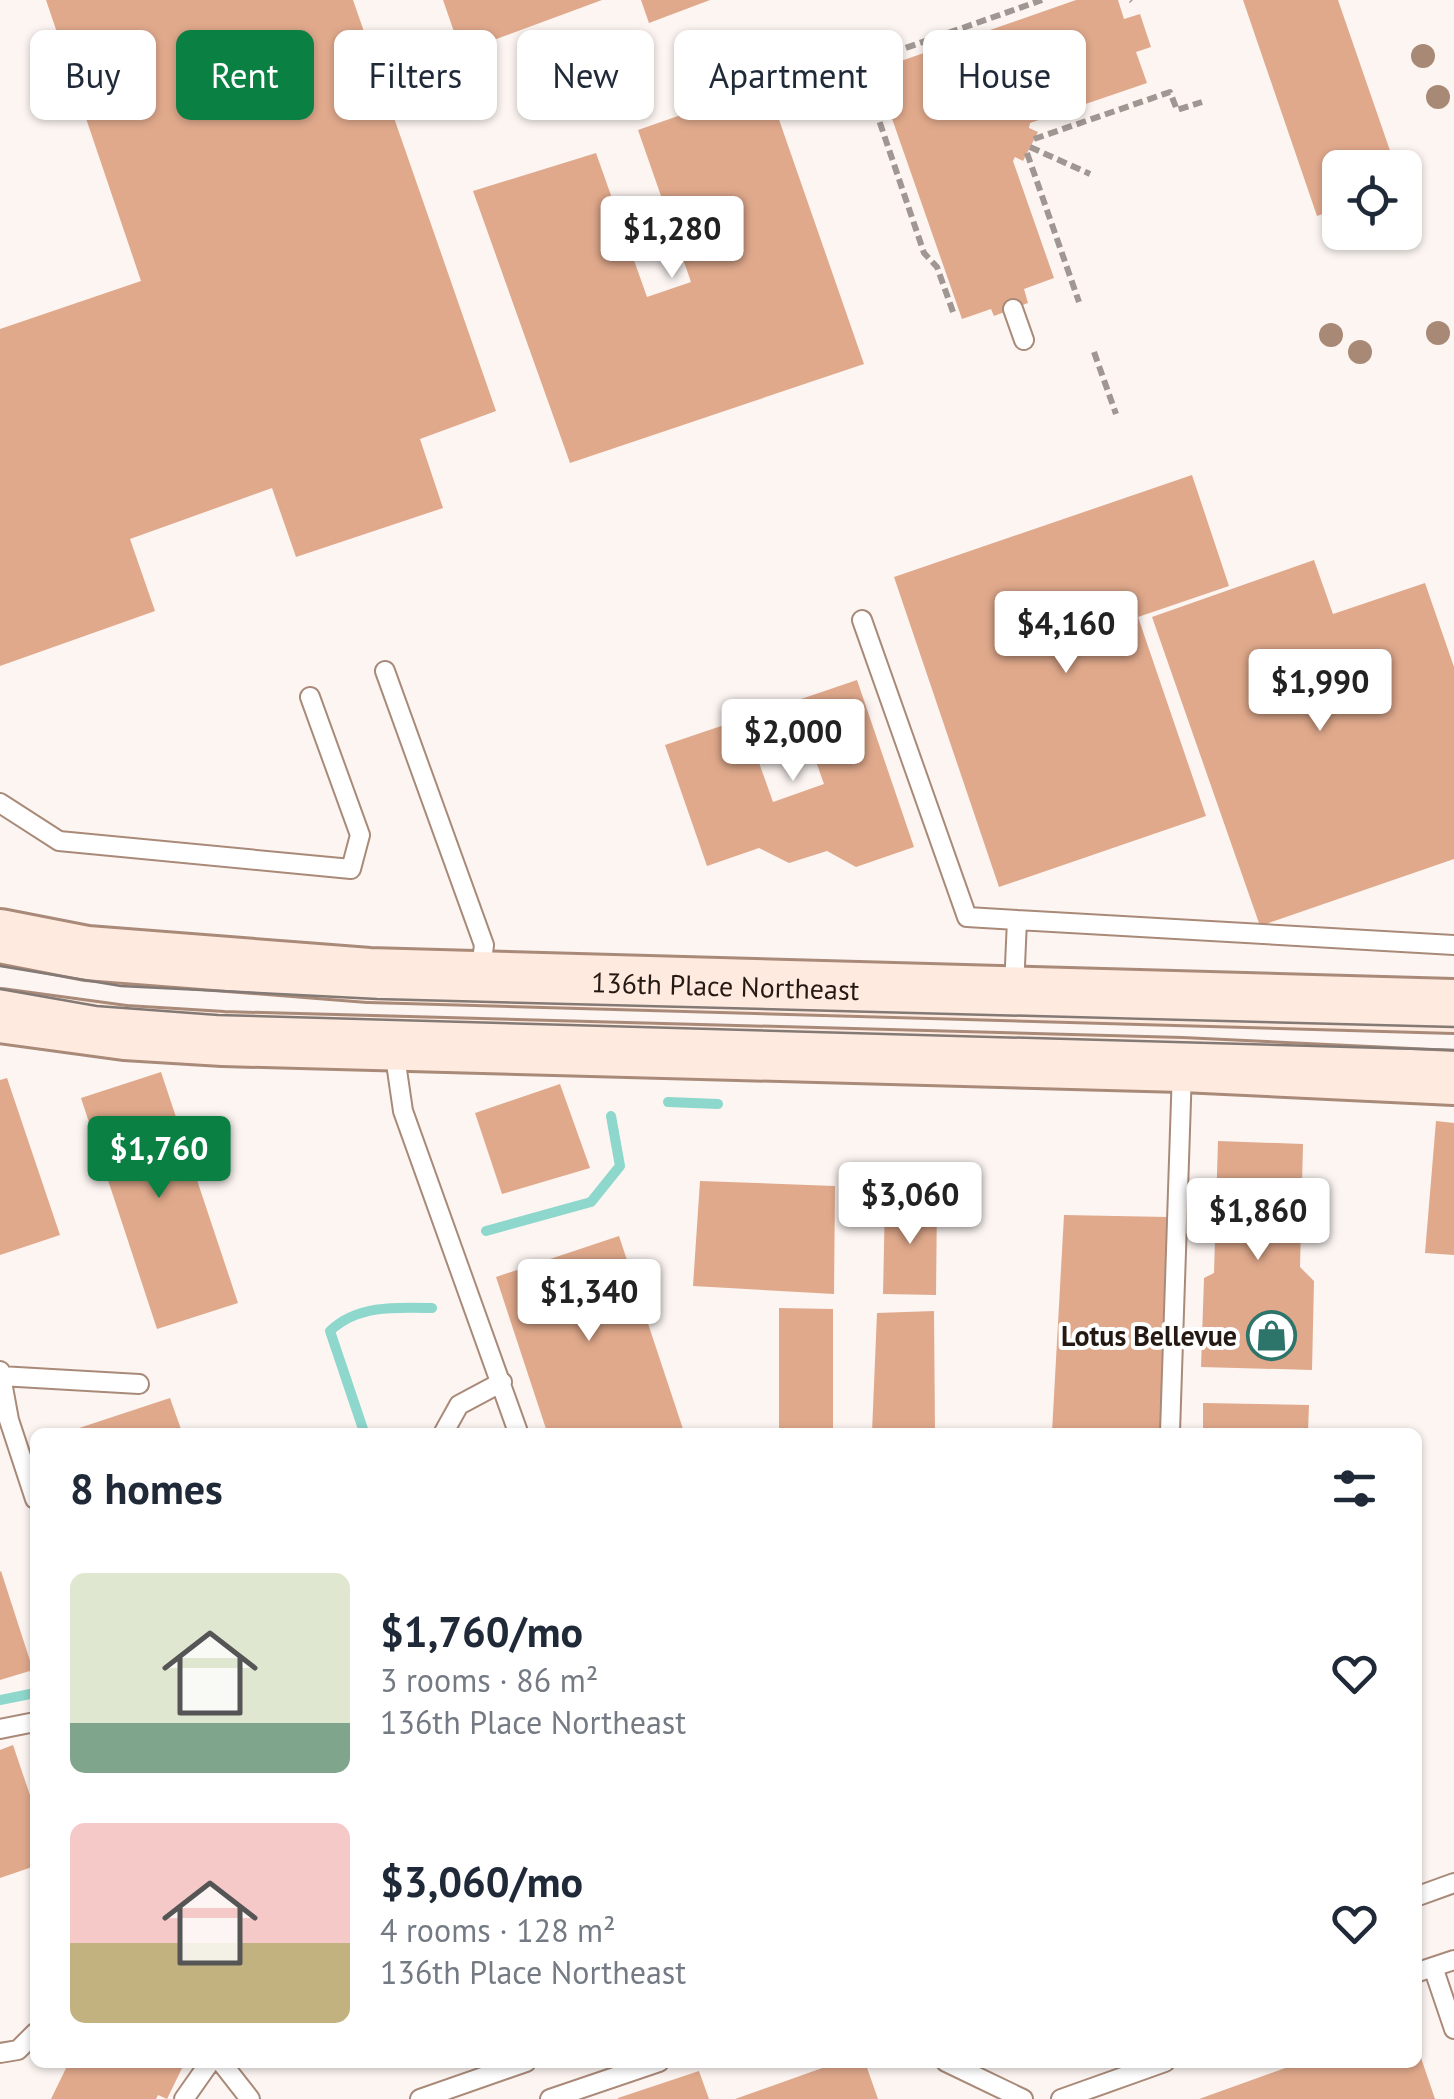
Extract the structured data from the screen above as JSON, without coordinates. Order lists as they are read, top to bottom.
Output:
{
  "streets": {
    "street": ["136th Place Northeast"]
  },
  "places": {
    "shop": ["Lotus Bellevue"]
  },
  "page": {
    "chip": [
      "Buy",
      "Rent",
      "Filters",
      "New",
      "Apartment",
      "House"
    ],
    "price": [
      "$1,280",
      "$4,160",
      "$1,990",
      "$2,000",
      "$1,760",
      "$3,060",
      "$1,860",
      "$1,340"
    ],
    "heading": "8 homes",
    "list": [
      {
        "name": "$1,760/mo",
        "note": "3 rooms · 86 m² · 136th Place Northeast"
      },
      {
        "name": "$3,060/mo",
        "note": "4 rooms · 128 m² · 136th Place Northeast"
      }
    ]
  }
}
